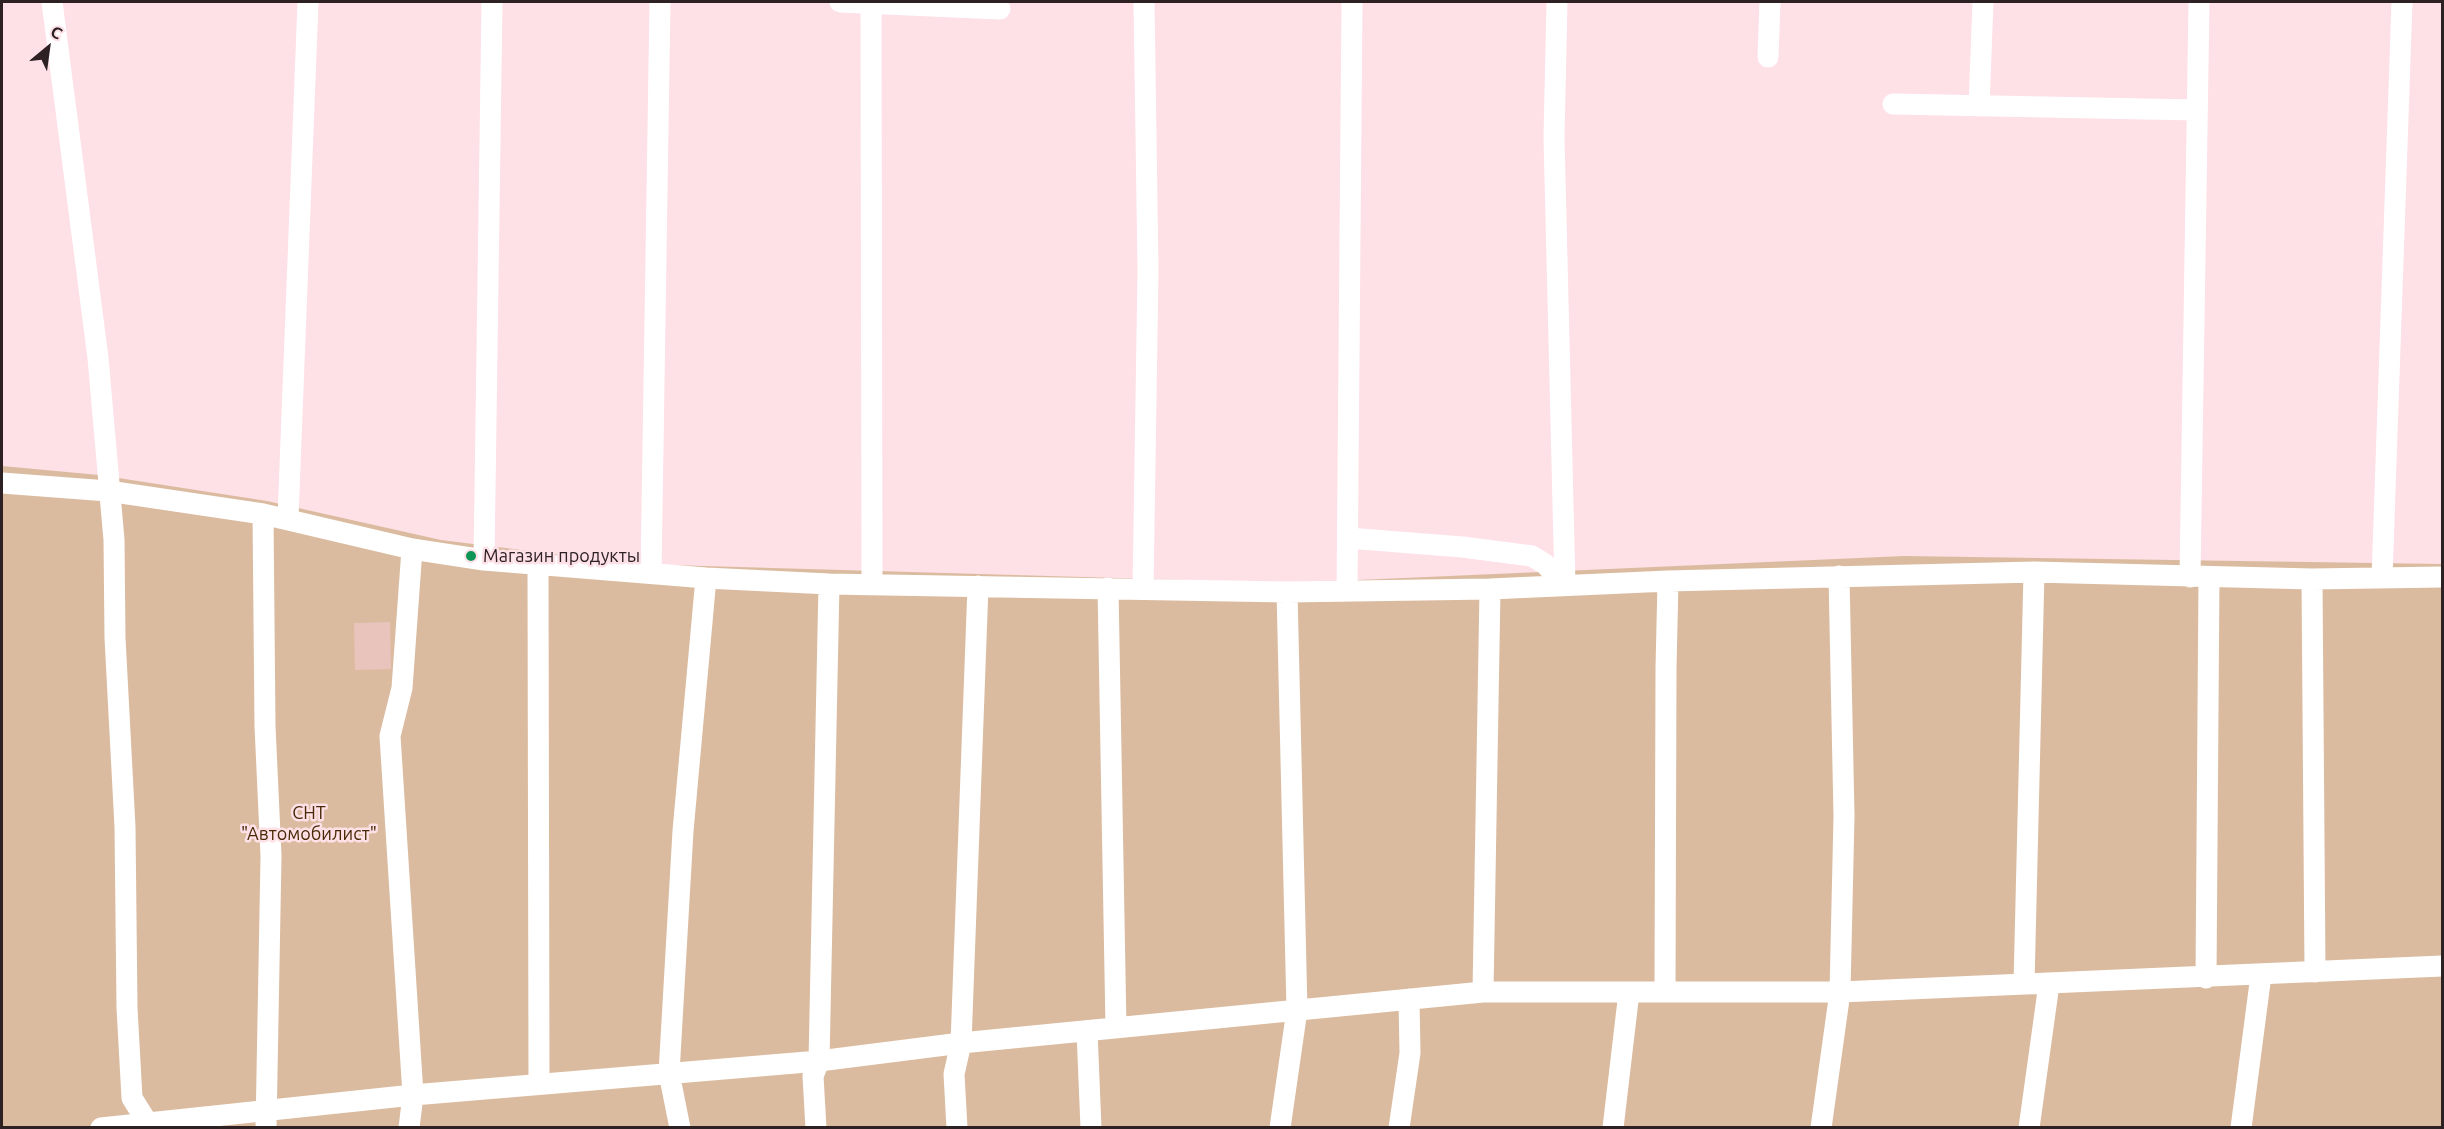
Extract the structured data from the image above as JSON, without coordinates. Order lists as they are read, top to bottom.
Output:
{
  "parks": ["СНТ \"Автомобилист\""],
  "places": ["Магазин продукты"],
  "north": "top right"
}
